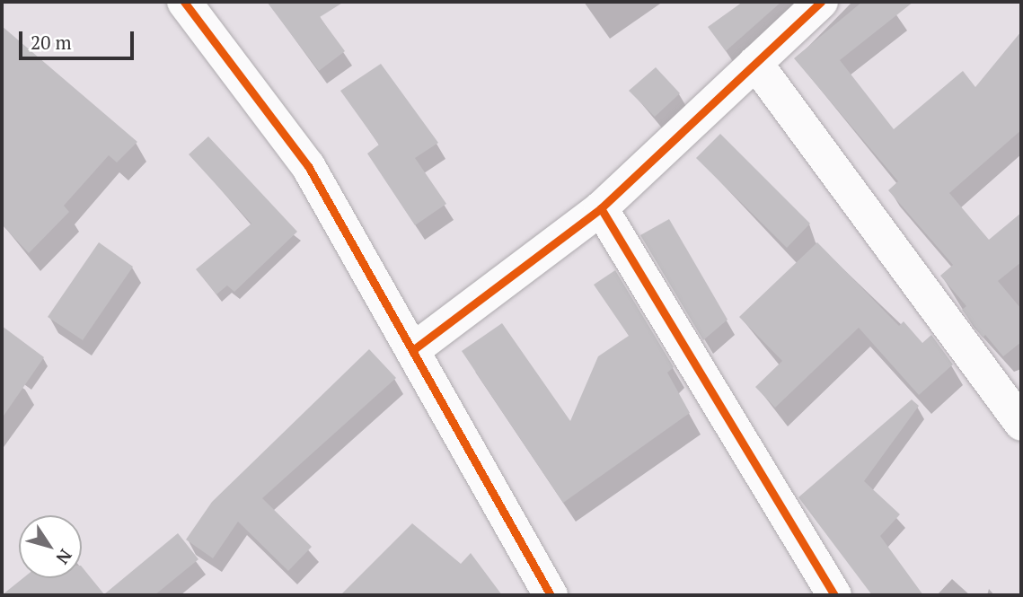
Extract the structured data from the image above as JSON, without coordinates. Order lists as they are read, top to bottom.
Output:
{
  "scale_bar": "20 m",
  "north": "bottom right"
}
